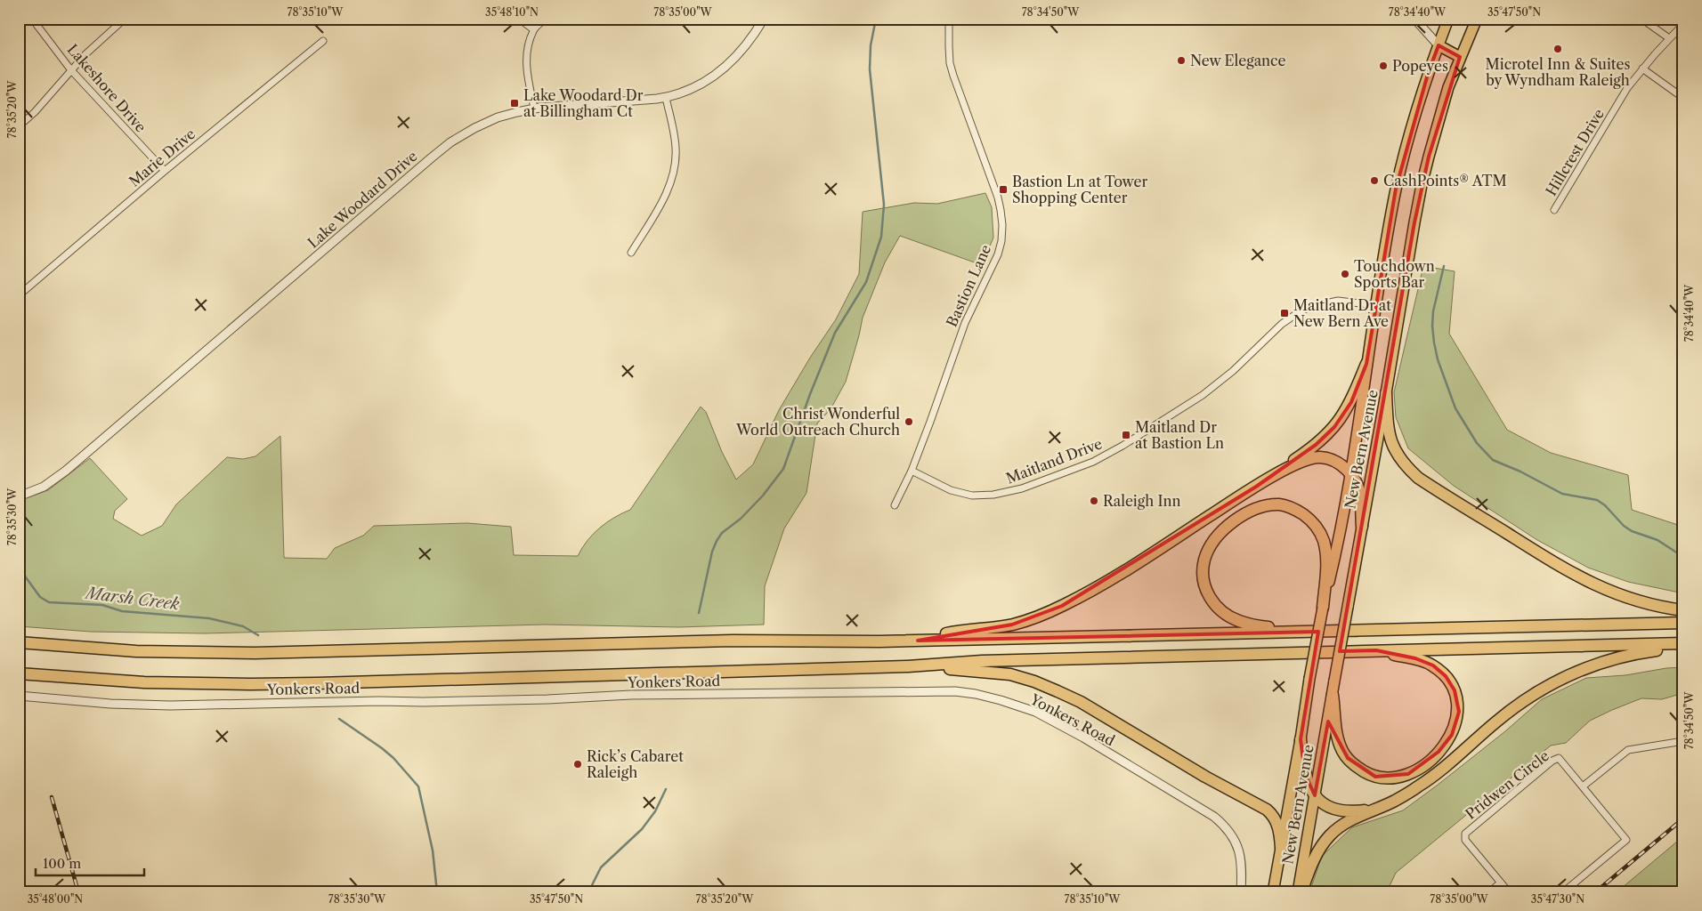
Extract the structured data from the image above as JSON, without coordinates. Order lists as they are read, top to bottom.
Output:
{
  "streets": {
    "main road": ["New Bern Avenue"],
    "street": [
      "Lakeshore Drive",
      "Hillcrest Drive",
      "Marie Drive",
      "Lake Woodard Drive",
      "Bastion Lane",
      "Maitland Drive",
      "Yonkers Road",
      "Pridwen Circle"
    ]
  },
  "crossings": [
    ["Lakeshore Drive", "Marie Drive"],
    ["Bastion Lane", "Maitland Drive"],
    ["New Bern Avenue", "Maitland Drive"]
  ],
  "water": ["Marsh Creek"],
  "places": {
    "other": [
      "Microtel Inn & Suites by Wyndham Raleigh",
      "New Elegance",
      "Popeyes",
      "CashPoints® ATM",
      "Touchdown Sports Bar",
      "Christ Wonderful World Outreach Church",
      "Raleigh Inn",
      "Rick’s Cabaret Raleigh"
    ],
    "transit": [
      "Lake Woodard Dr at Billingham Ct",
      "Bastion Ln at Tower Shopping Center",
      "Maitland Dr at New Bern Ave",
      "Maitland Dr at Bastion Ln"
    ]
  },
  "scale_bar": "100 m",
  "coordinates": [
    "78°35'10\"W",
    "35°48'10\"N",
    "78°35'00\"W",
    "78°34'50\"W",
    "78°34'40\"W",
    "35°47'50\"N",
    "78°35'20\"W",
    "78°35'30\"W",
    "35°48'00\"N",
    "35°47'30\"N"
  ]
}
